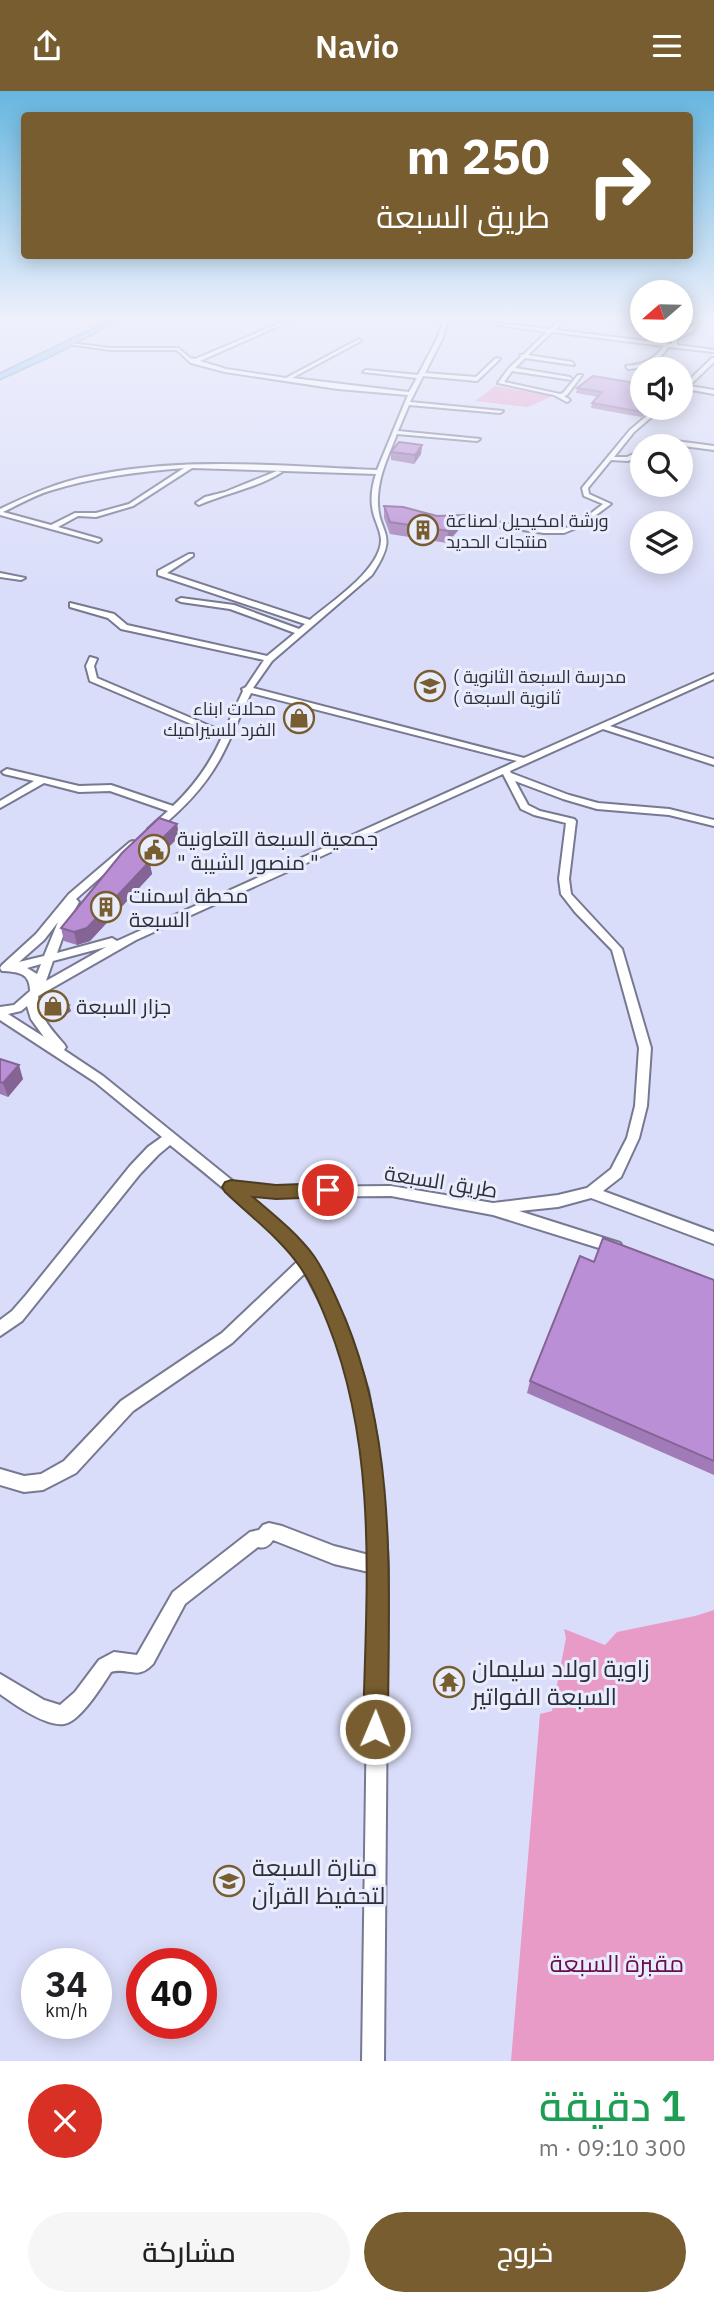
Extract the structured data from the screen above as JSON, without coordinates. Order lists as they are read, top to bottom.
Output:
{
  "streets": {
    "street": ["طريق السبعة"]
  },
  "parks": ["مقبرة السبعة"],
  "places": {
    "building": ["ورشة امكيحيل لصناعة منتجات الحديد", "محطة اسمنت السبعة"],
    "school or university": ["( مدرسة السبعة الثانوية ( ثانوية السبعة", "منارة السبعة لتحفيظ القرآن"],
    "shop": ["محلات ابناء الفرد للسيراميك", "جزار السبعة"],
    "public building": ["جمعية السبعة التعاونية \" منصور الشيبة \""],
    "temple": ["زاوية اولاد سليمان السبعة الفواتير"]
  },
  "north": "left",
  "page": {
    "header": "Navio",
    "turn": ["250 m", "طريق السبعة"],
    "speed": "34 km/h",
    "limit": "40",
    "heading": ["1 دقيقة", "300 m · 09:10"],
    "buttons": ["خروج", "مشاركة"]
  }
}
